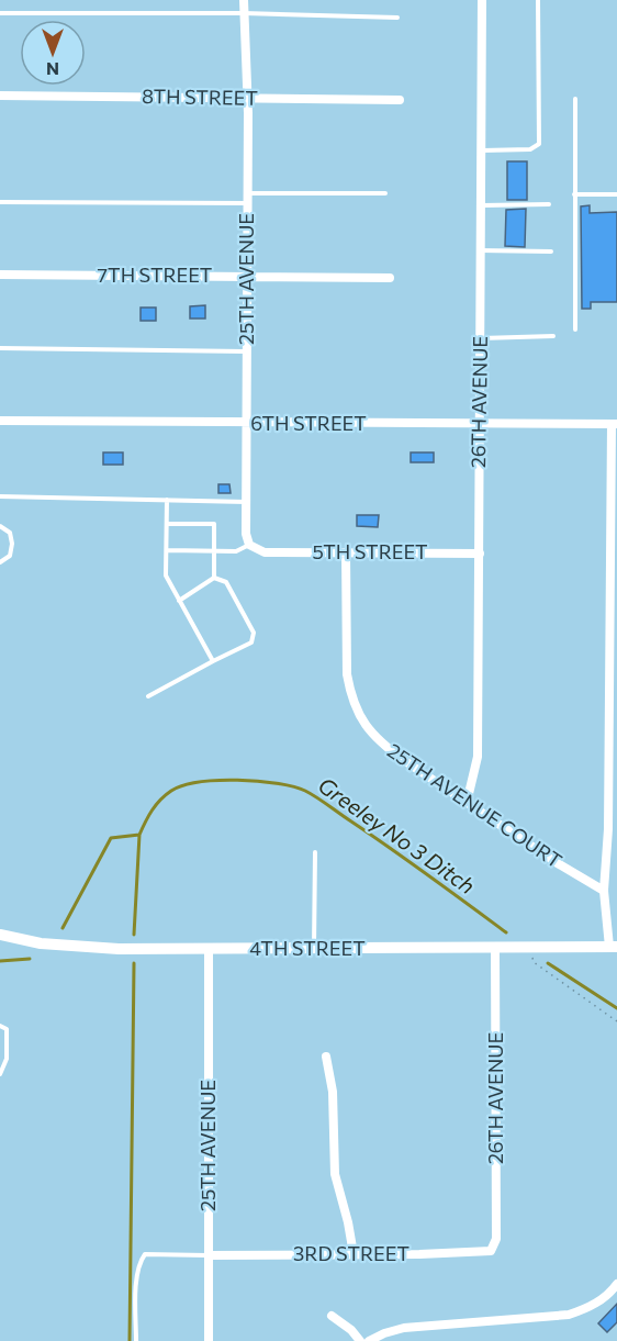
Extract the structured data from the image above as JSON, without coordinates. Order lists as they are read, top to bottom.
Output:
{
  "streets": {
    "main road": ["4TH STREET"],
    "street": [
      "8TH STREET",
      "7TH STREET",
      "25TH AVENUE",
      "26TH AVENUE",
      "6TH STREET",
      "5TH STREET",
      "25TH AVENUE COURT",
      "3RD STREET"
    ]
  },
  "crossings": [
    ["8TH STREET", "25TH AVENUE"],
    ["7TH STREET", "25TH AVENUE"],
    ["25TH AVENUE", "6TH STREET"],
    ["25TH AVENUE", "5TH STREET"],
    ["25TH AVENUE", "4TH STREET"],
    ["25TH AVENUE", "3RD STREET"],
    ["26TH AVENUE", "6TH STREET"],
    ["26TH AVENUE", "5TH STREET"],
    ["26TH AVENUE", "25TH AVENUE COURT"],
    ["26TH AVENUE", "4TH STREET"],
    ["26TH AVENUE", "3RD STREET"],
    ["5TH STREET", "25TH AVENUE COURT"]
  ],
  "water": ["Greeley No 3 Ditch"],
  "north": "bottom"
}
